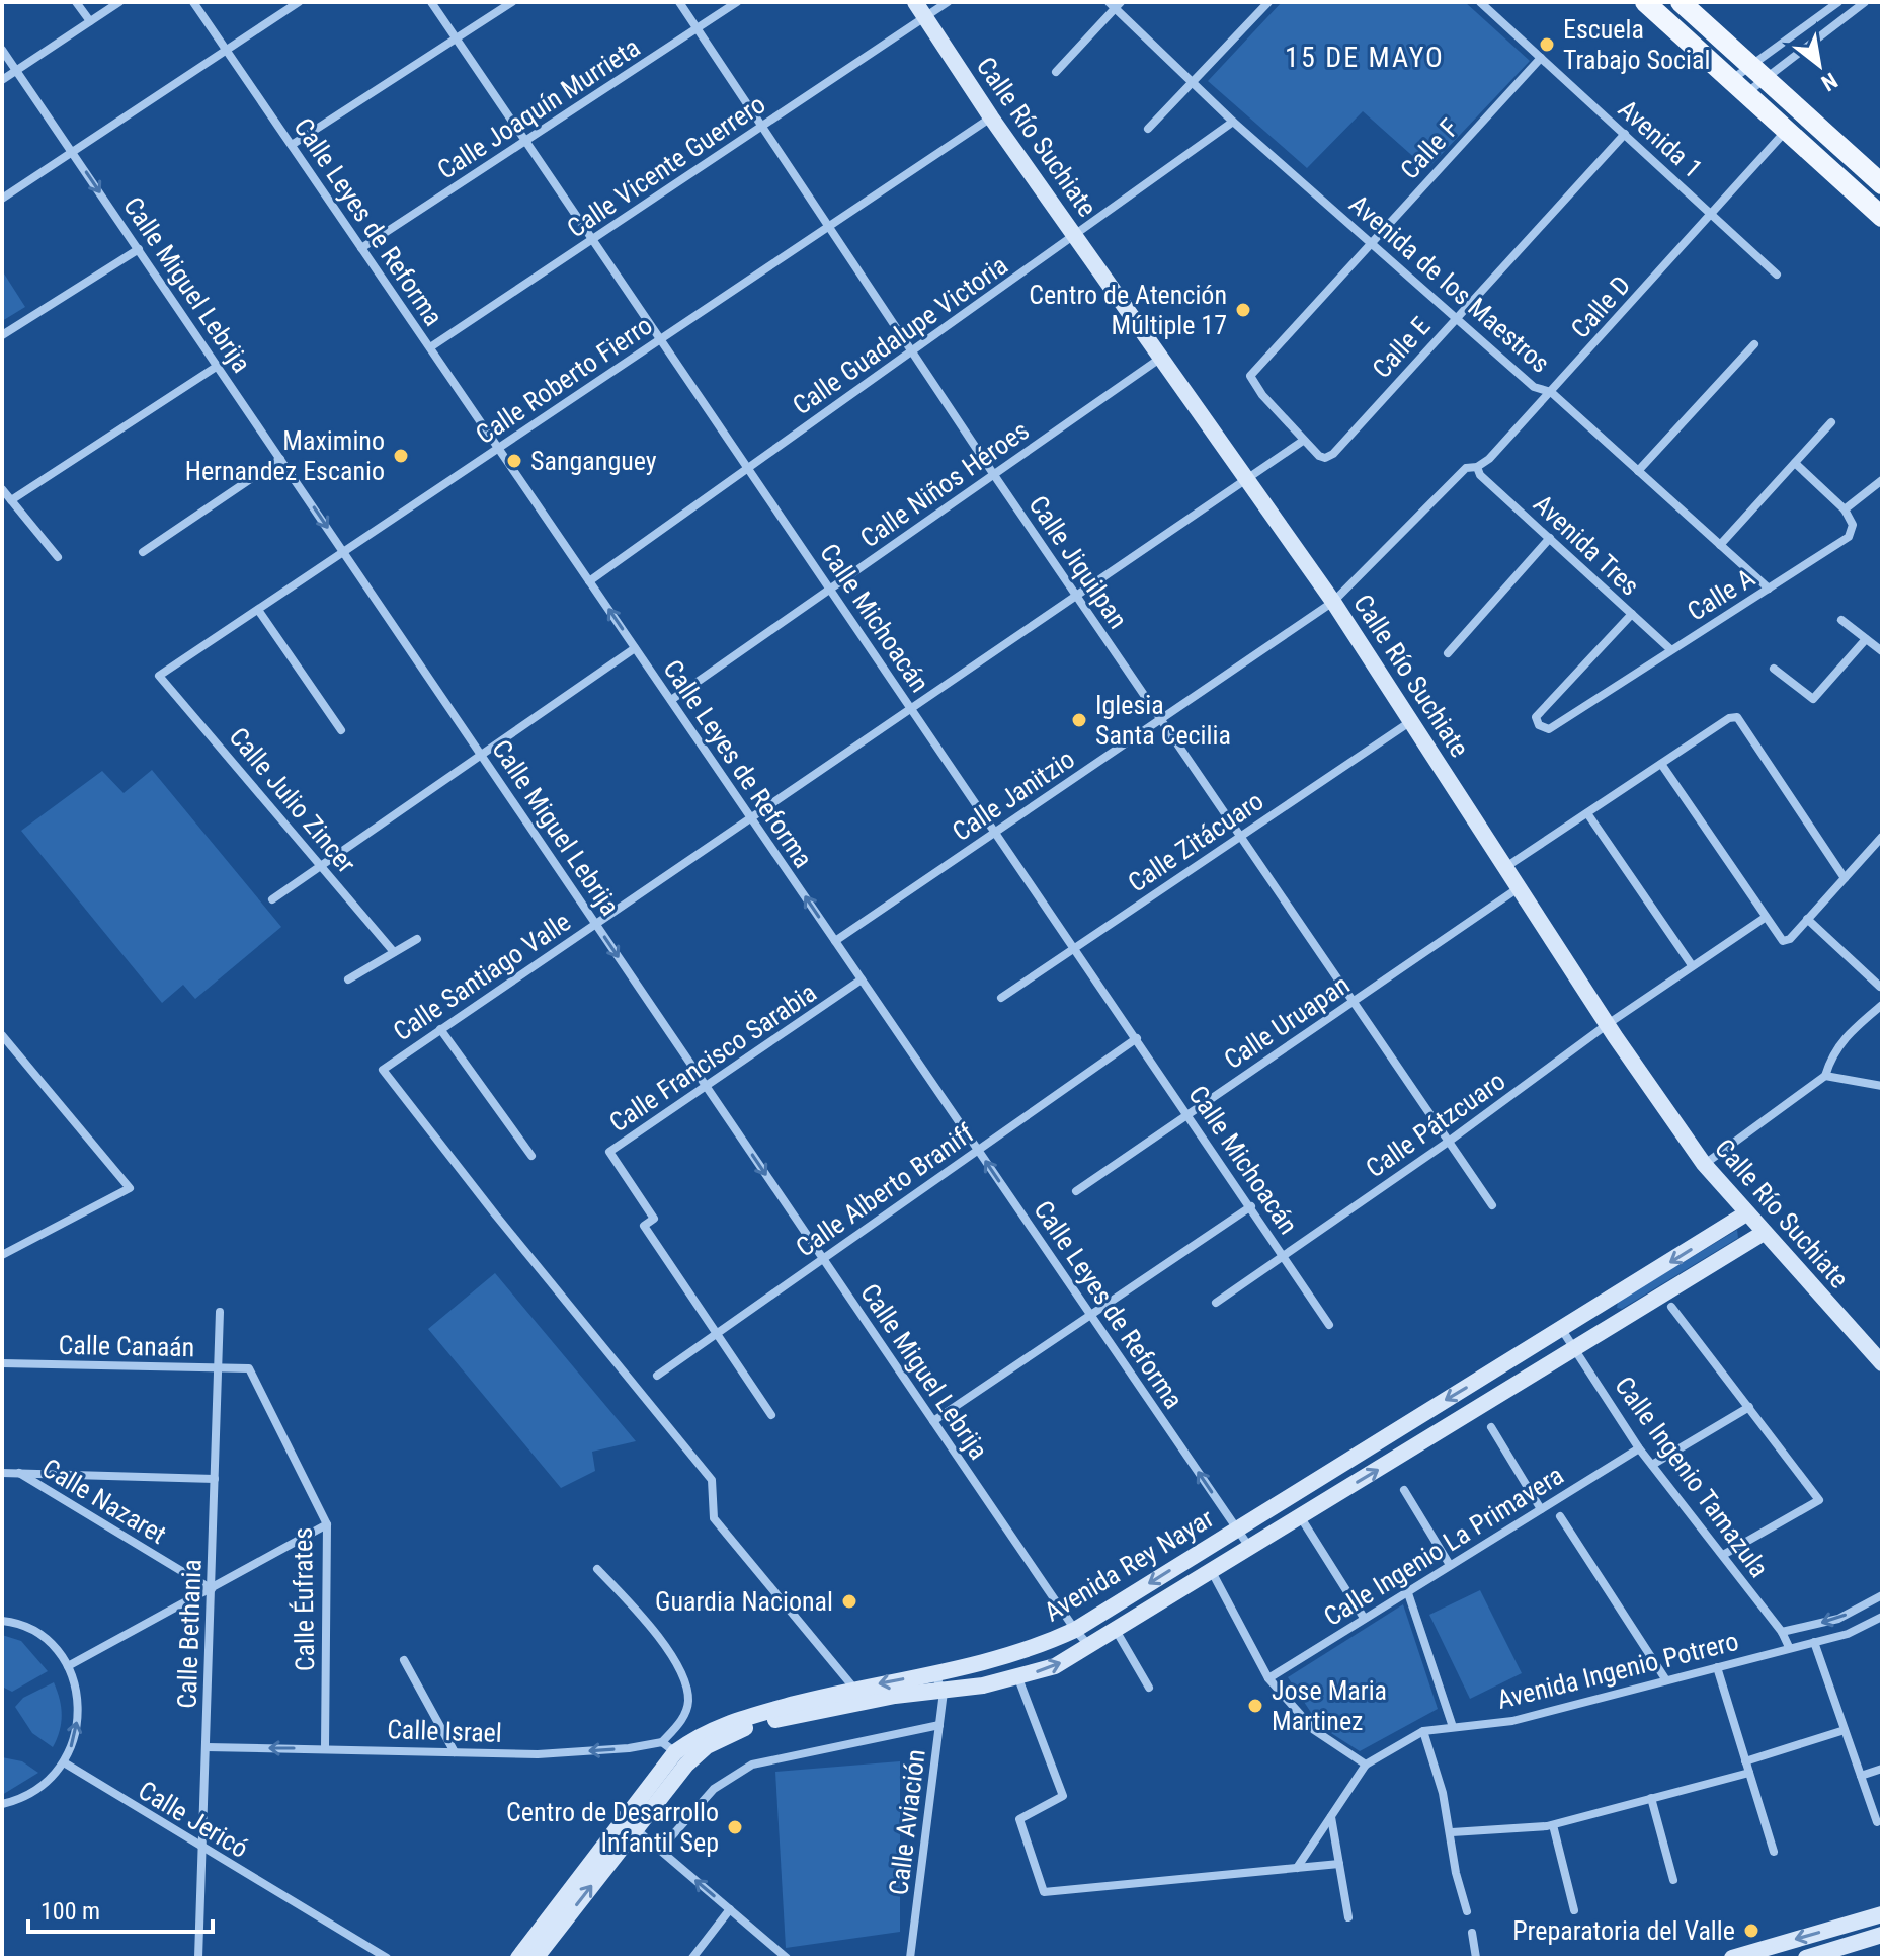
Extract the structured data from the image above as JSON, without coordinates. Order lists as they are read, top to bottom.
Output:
{
  "streets": {
    "main road": ["Calle Río Suchiate", "Avenida Rey Nayar"],
    "street": [
      "Calle Joaquín Murrieta",
      "Avenida 1",
      "Calle F",
      "Calle Vicente Guerrero",
      "Calle Leyes de Reforma",
      "Avenida de los Maestros",
      "Calle Miguel Lebrija",
      "Calle D",
      "Calle Guadalupe Victoria",
      "Calle E",
      "Calle Roberto Fierro",
      "Calle Niños Héroes",
      "Avenida Tres",
      "Calle Jiquilpan",
      "Calle A",
      "Calle Michoacán",
      "Calle Janitzio",
      "Calle Julio Zincer",
      "Calle Zitácuaro",
      "Calle Santiago Valle",
      "Calle Uruapan",
      "Calle Francisco Sarabia",
      "Calle Pátzcuaro",
      "Calle Alberto Braniff",
      "Calle Canaán",
      "Calle Ingenio Tamazula",
      "Calle Nazaret",
      "Calle Ingenio La Primavera",
      "Calle Éufrates",
      "Calle Bethania",
      "Avenida Ingenio Potrero",
      "Calle Israel",
      "Calle Jericó",
      "Calle Aviación"
    ]
  },
  "crossings": [
    ["Calle Joaquín Murrieta", "Calle Leyes de Reforma"],
    ["Calle Joaquín Murrieta", "Calle Jiquilpan"],
    ["Calle Joaquín Murrieta", "Calle Michoacán"],
    ["Calle Río Suchiate", "Calle Vicente Guerrero"],
    ["Calle Río Suchiate", "Calle D"],
    ["Calle Río Suchiate", "Calle Guadalupe Victoria"],
    ["Calle Río Suchiate", "Calle Roberto Fierro"],
    ["Calle Río Suchiate", "Calle Niños Héroes"],
    ["Calle Río Suchiate", "Calle Janitzio"],
    ["Calle Río Suchiate", "Calle Zitácuaro"],
    ["Calle Río Suchiate", "Calle Santiago Valle"],
    ["Calle Río Suchiate", "Calle Uruapan"],
    ["Calle Río Suchiate", "Calle Pátzcuaro"],
    ["Calle Río Suchiate", "Avenida Rey Nayar"],
    ["Avenida 1", "Calle F"],
    ["Avenida 1", "Calle D"],
    ["Avenida 1", "Calle E"],
    ["Calle F", "Avenida de los Maestros"],
    ["Calle F", "Calle E"],
    ["Calle Vicente Guerrero", "Calle Leyes de Reforma"],
    ["Calle Vicente Guerrero", "Calle Jiquilpan"],
    ["Calle Vicente Guerrero", "Calle Michoacán"],
    ["Calle Leyes de Reforma", "Calle Guadalupe Victoria"],
    ["Calle Leyes de Reforma", "Calle Roberto Fierro"],
    ["Calle Leyes de Reforma", "Calle Niños Héroes"],
    ["Calle Leyes de Reforma", "Calle Janitzio"],
    ["Calle Leyes de Reforma", "Calle Santiago Valle"],
    ["Calle Leyes de Reforma", "Calle Francisco Sarabia"],
    ["Calle Leyes de Reforma", "Calle Alberto Braniff"],
    ["Calle Leyes de Reforma", "Avenida Rey Nayar"],
    ["Avenida de los Maestros", "Calle D"],
    ["Avenida de los Maestros", "Calle Guadalupe Victoria"],
    ["Avenida de los Maestros", "Calle E"],
    ["Avenida de los Maestros", "Calle A"],
    ["Calle Miguel Lebrija", "Calle Roberto Fierro"],
    ["Calle Miguel Lebrija", "Calle Santiago Valle"],
    ["Calle Miguel Lebrija", "Calle Francisco Sarabia"],
    ["Calle Miguel Lebrija", "Calle Alberto Braniff"],
    ["Calle Miguel Lebrija", "Avenida Rey Nayar"],
    ["Calle D", "Avenida Tres"],
    ["Calle D", "Calle Janitzio"],
    ["Calle Guadalupe Victoria", "Calle Jiquilpan"],
    ["Calle Guadalupe Victoria", "Calle Michoacán"],
    ["Calle Roberto Fierro", "Calle Jiquilpan"],
    ["Calle Roberto Fierro", "Calle Michoacán"],
    ["Calle Roberto Fierro", "Calle Julio Zincer"],
    ["Calle Niños Héroes", "Calle Jiquilpan"],
    ["Calle Niños Héroes", "Calle Michoacán"],
    ["Avenida Tres", "Calle A"],
    ["Calle Jiquilpan", "Calle Janitzio"],
    ["Calle Jiquilpan", "Calle Zitácuaro"],
    ["Calle Jiquilpan", "Calle Santiago Valle"],
    ["Calle Jiquilpan", "Calle Uruapan"],
    ["Calle Jiquilpan", "Calle Pátzcuaro"],
    ["Calle Michoacán", "Calle Janitzio"],
    ["Calle Michoacán", "Calle Zitácuaro"],
    ["Calle Michoacán", "Calle Santiago Valle"],
    ["Calle Michoacán", "Calle Uruapan"],
    ["Calle Michoacán", "Calle Pátzcuaro"],
    ["Calle Michoacán", "Calle Alberto Braniff"],
    ["Calle Santiago Valle", "Avenida Rey Nayar"],
    ["Calle Francisco Sarabia", "Calle Alberto Braniff"],
    ["Calle Canaán", "Calle Éufrates"],
    ["Calle Canaán", "Calle Bethania"],
    ["Calle Ingenio Tamazula", "Calle Ingenio La Primavera"],
    ["Calle Ingenio Tamazula", "Avenida Rey Nayar"],
    ["Calle Ingenio Tamazula", "Avenida Ingenio Potrero"],
    ["Calle Nazaret", "Calle Bethania"],
    ["Avenida Rey Nayar", "Calle Israel"],
    ["Avenida Rey Nayar", "Calle Aviación"],
    ["Calle Éufrates", "Calle Israel"],
    ["Calle Bethania", "Calle Israel"],
    ["Calle Bethania", "Calle Jericó"]
  ],
  "one_way": ["Calle Leyes de Reforma", "Calle Israel"],
  "districts": ["15 DE MAYO"],
  "places": [
    "Escuela Trabajo Social",
    "Centro de Atención Múltiple 17",
    "Maximino Hernandez Escanio",
    "Sanganguey",
    "Iglesia Santa Cecilia",
    "Guardia Nacional",
    "Jose Maria Martinez",
    "Centro de Desarrollo Infantil Sep",
    "Preparatoria del Valle"
  ],
  "scale_bar": "100 m",
  "north": "bottom right"
}
